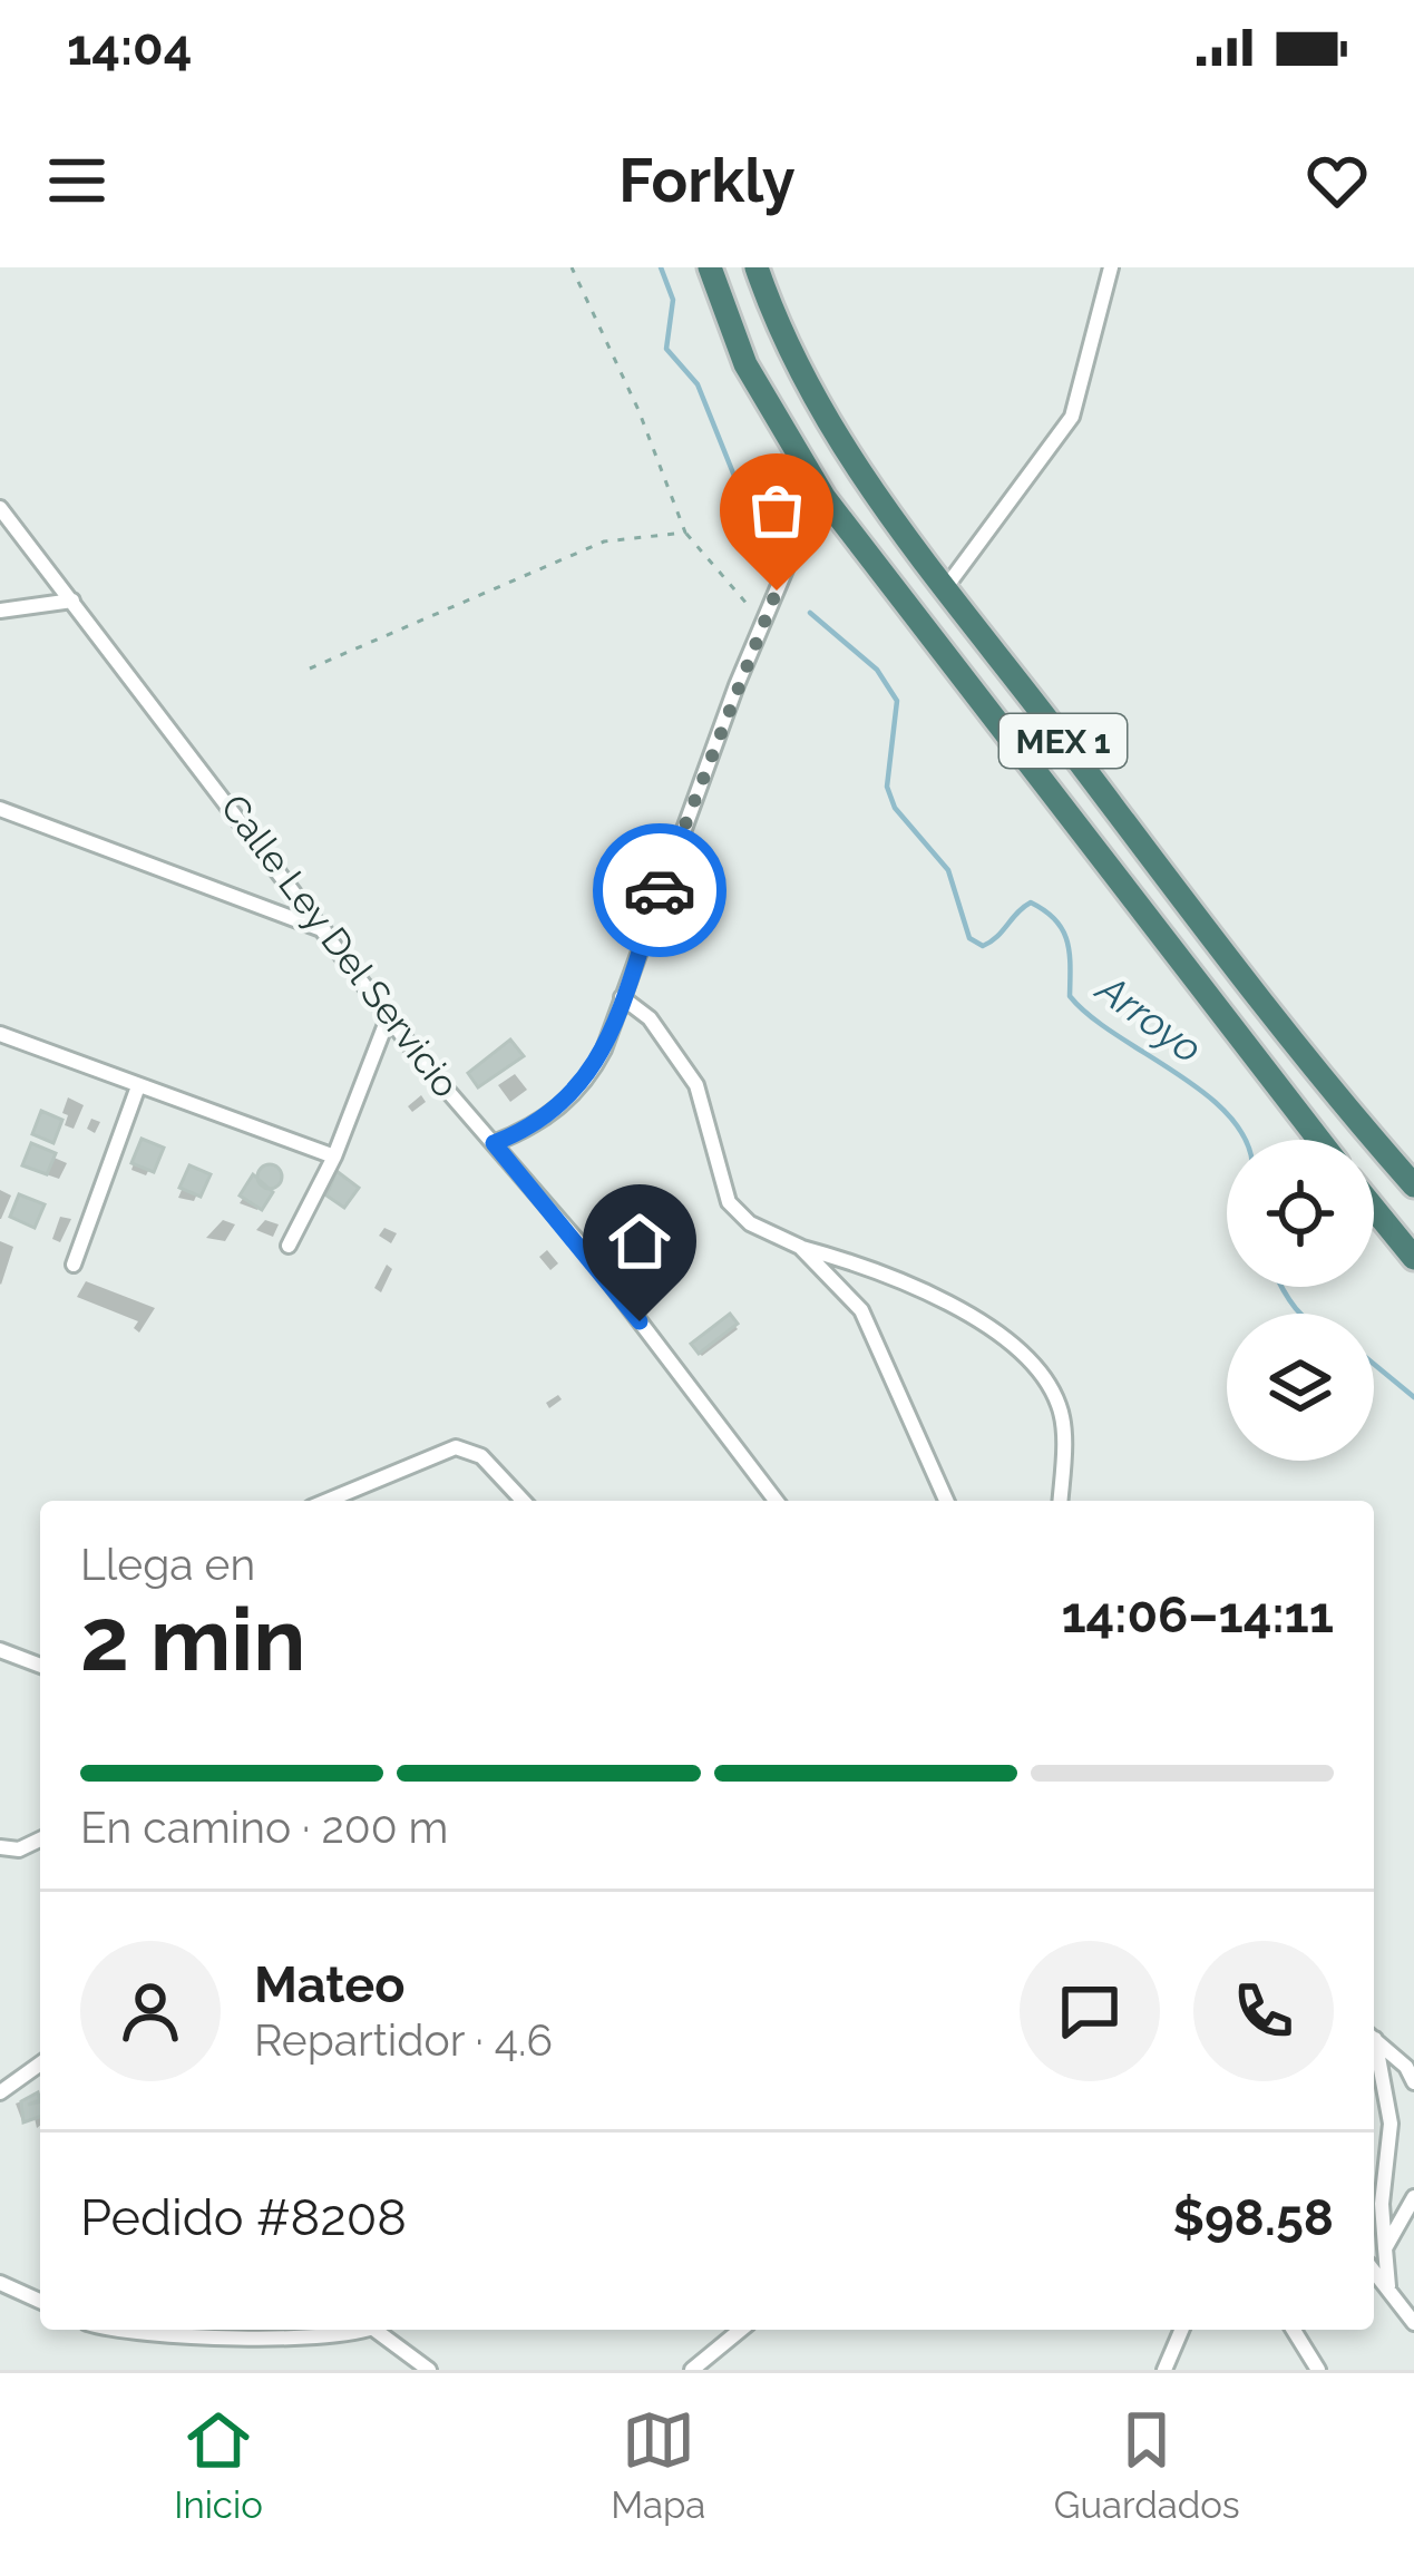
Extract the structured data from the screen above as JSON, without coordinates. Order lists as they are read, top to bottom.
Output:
{
  "streets": {
    "highway": ["MEX 1"],
    "street": ["Calle Ley Del Servicio"]
  },
  "water": ["Arroyo"],
  "page": {
    "status": "14:04",
    "header": "Forkly",
    "heading": ["2 min", "Llega en", "14:06–14:11"],
    "panel": [
      "Mateo",
      "Repartidor · 4.6",
      "Pedido #8208",
      "$98.58"
    ],
    "bar": "En camino · 200 m",
    "tabs": ["Inicio", "Mapa", "Guardados"]
  }
}
